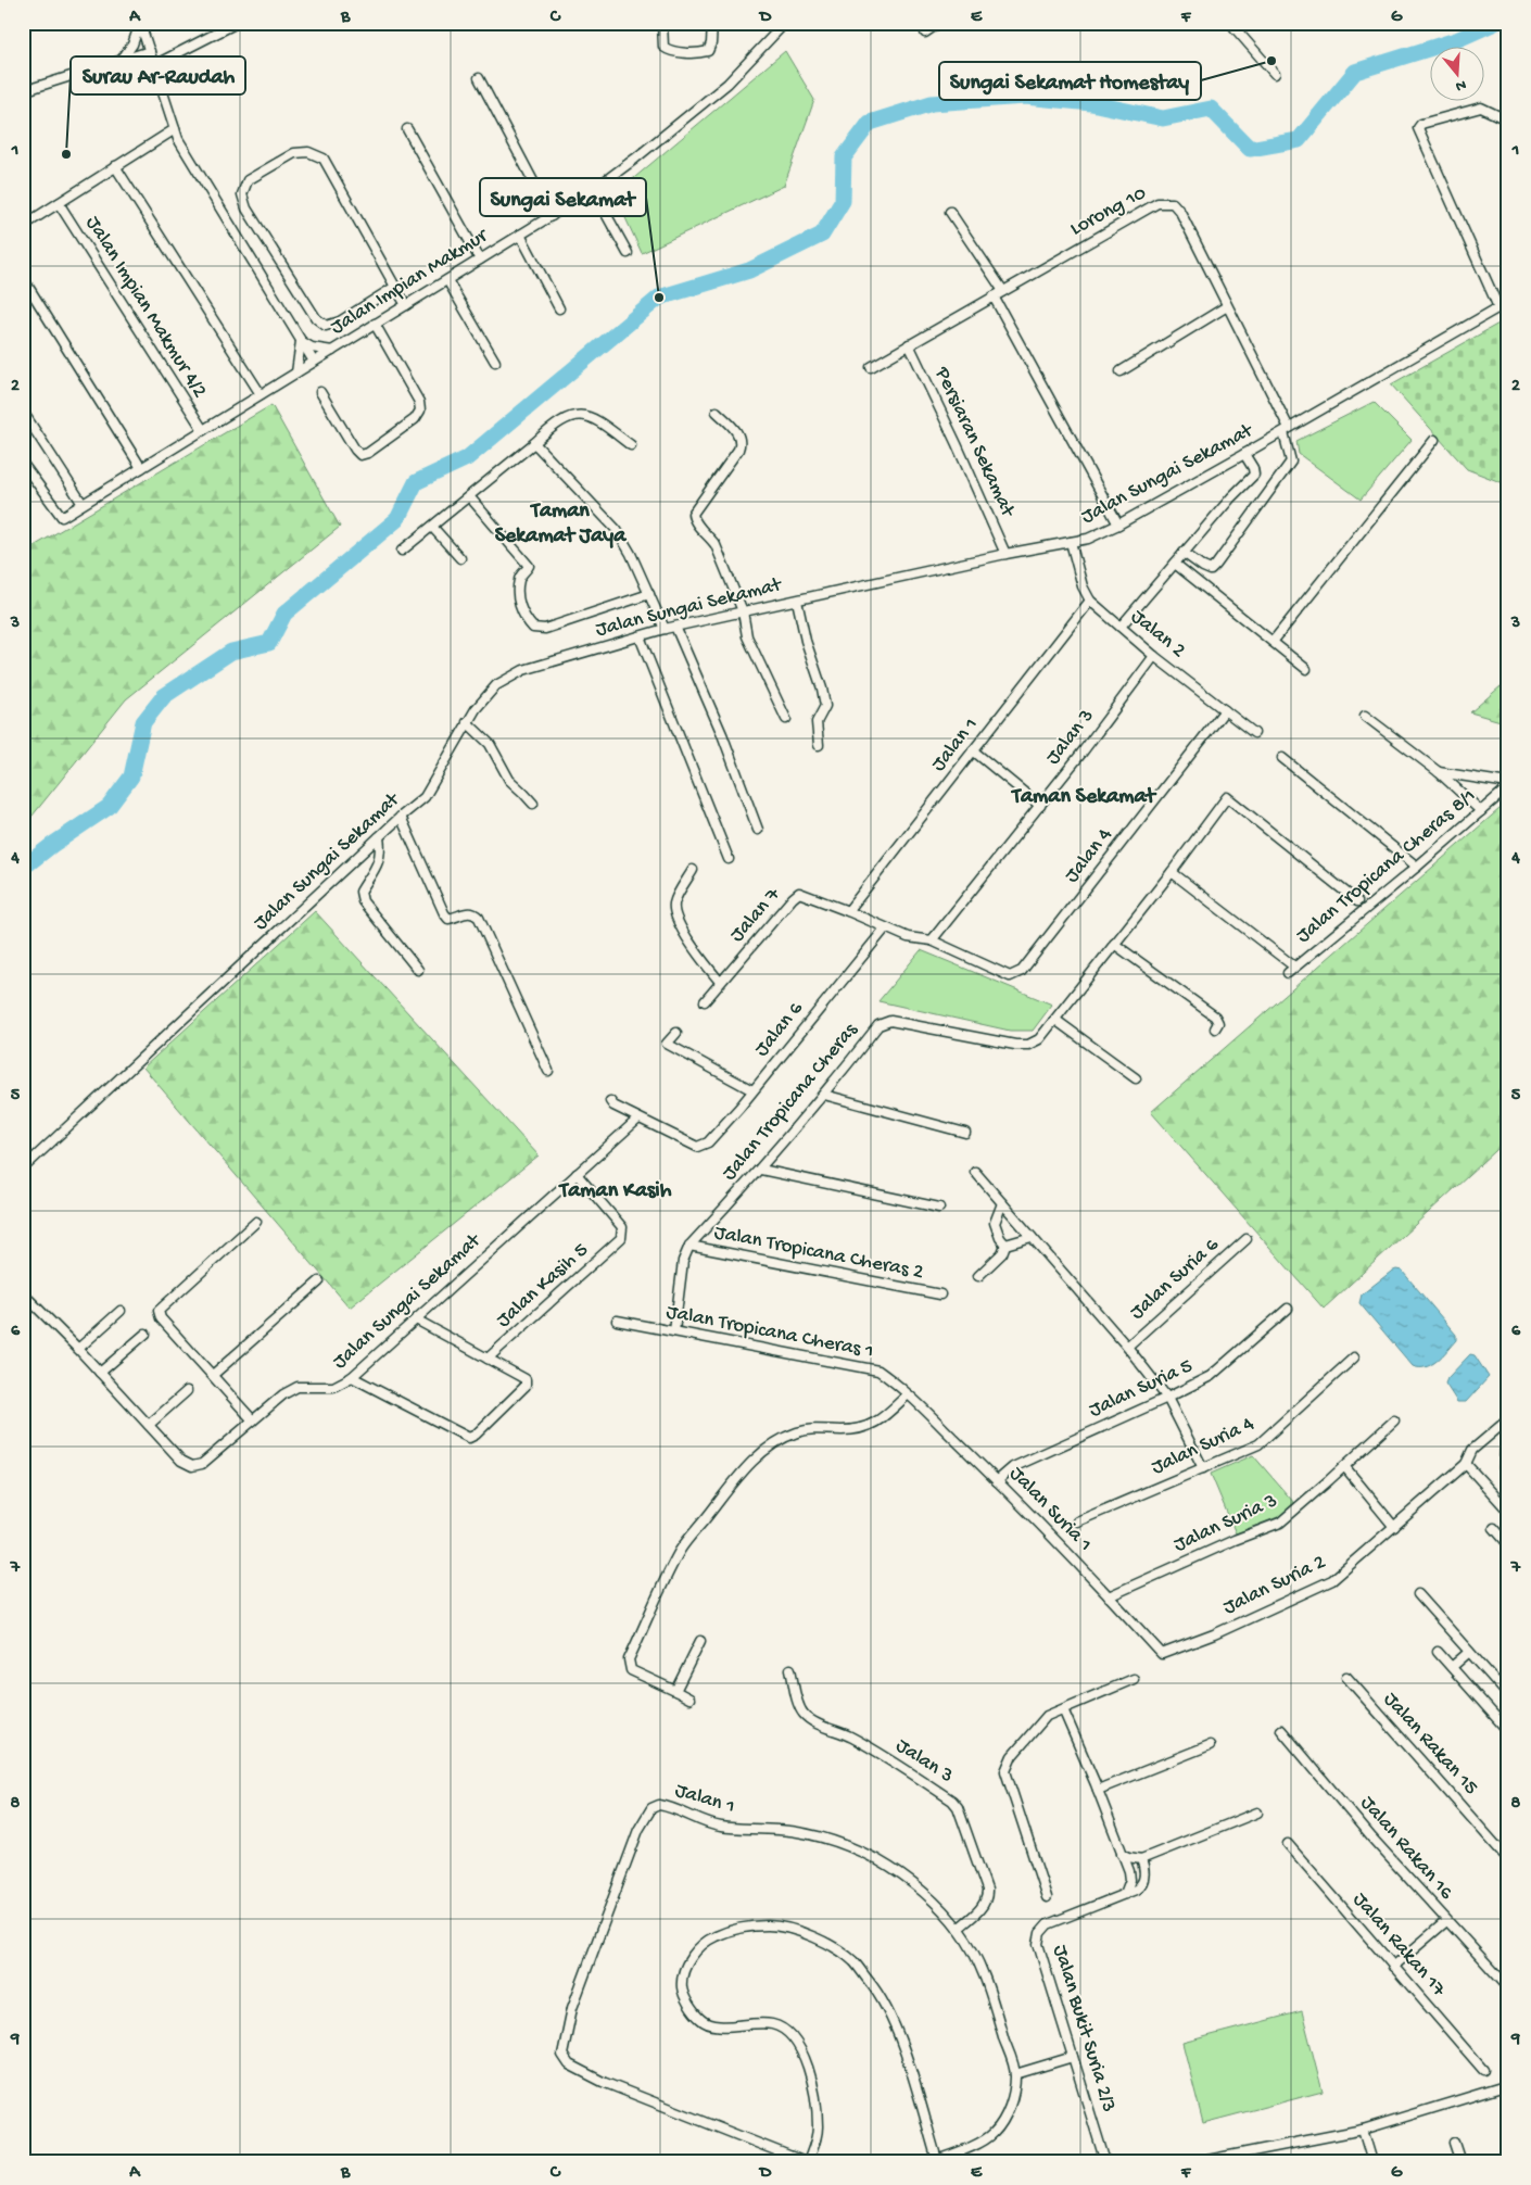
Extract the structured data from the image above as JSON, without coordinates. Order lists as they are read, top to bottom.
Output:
{
  "streets": {
    "street": [
      "Lorong 10",
      "Jalan Impian Makmur",
      "Jalan Impian Makmur 4/2",
      "Persiaran Sekamat",
      "Jalan Sungai Sekamat",
      "Jalan 2",
      "Jalan 3",
      "Jalan 1",
      "Jalan 4",
      "Jalan Tropicana Cheras 8/1",
      "Jalan 7",
      "Jalan 6",
      "Jalan Tropicana Cheras",
      "Jalan Tropicana Cheras 2",
      "Jalan Suria 6",
      "Jalan Kasih 5",
      "Jalan Tropicana Cheras 1",
      "Jalan Suria 5",
      "Jalan Suria 4",
      "Jalan Suria 1",
      "Jalan Suria 3",
      "Jalan Suria 2",
      "Jalan Rakan 15",
      "Jalan Rakan 16",
      "Jalan Rakan 17",
      "Jalan Bukit Suria 2/3"
    ]
  },
  "crossings": [
    ["Lorong 10", "Persiaran Sekamat"],
    ["Lorong 10", "Jalan Sungai Sekamat"],
    ["Jalan Impian Makmur", "Jalan Impian Makmur 4/2"],
    ["Persiaran Sekamat", "Jalan Sungai Sekamat"],
    ["Jalan Sungai Sekamat", "Jalan 2"],
    ["Jalan Sungai Sekamat", "Jalan 6"],
    ["Jalan Sungai Sekamat", "Jalan Kasih 5"],
    ["Jalan 2", "Jalan 3"],
    ["Jalan 2", "Jalan 1"],
    ["Jalan 2", "Jalan 4"],
    ["Jalan 3", "Jalan 1"],
    ["Jalan 3", "Jalan 4"],
    ["Jalan 1", "Jalan 7"],
    ["Jalan Tropicana Cheras 8/1", "Jalan Tropicana Cheras"],
    ["Jalan Tropicana Cheras", "Jalan Tropicana Cheras 2"],
    ["Jalan Tropicana Cheras", "Jalan Tropicana Cheras 1"],
    ["Jalan Tropicana Cheras 1", "Jalan Suria 1"],
    ["Jalan Suria 5", "Jalan Suria 1"],
    ["Jalan Suria 1", "Jalan Suria 3"],
    ["Jalan Suria 1", "Jalan Suria 2"]
  ],
  "districts": ["Taman Sekamat Jaya", "Taman Sekamat", "Taman Kasih"],
  "places": ["Sungai Sekamat Homestay", "Surau Ar-Raudah", "Sungai Sekamat"],
  "north": "bottom",
  "grid": {
    "columns": [
      "A",
      "B",
      "C",
      "D",
      "E",
      "F",
      "G"
    ],
    "rows": [
      "1",
      "2",
      "3",
      "4",
      "5",
      "6",
      "7",
      "8",
      "9"
    ]
  }
}
